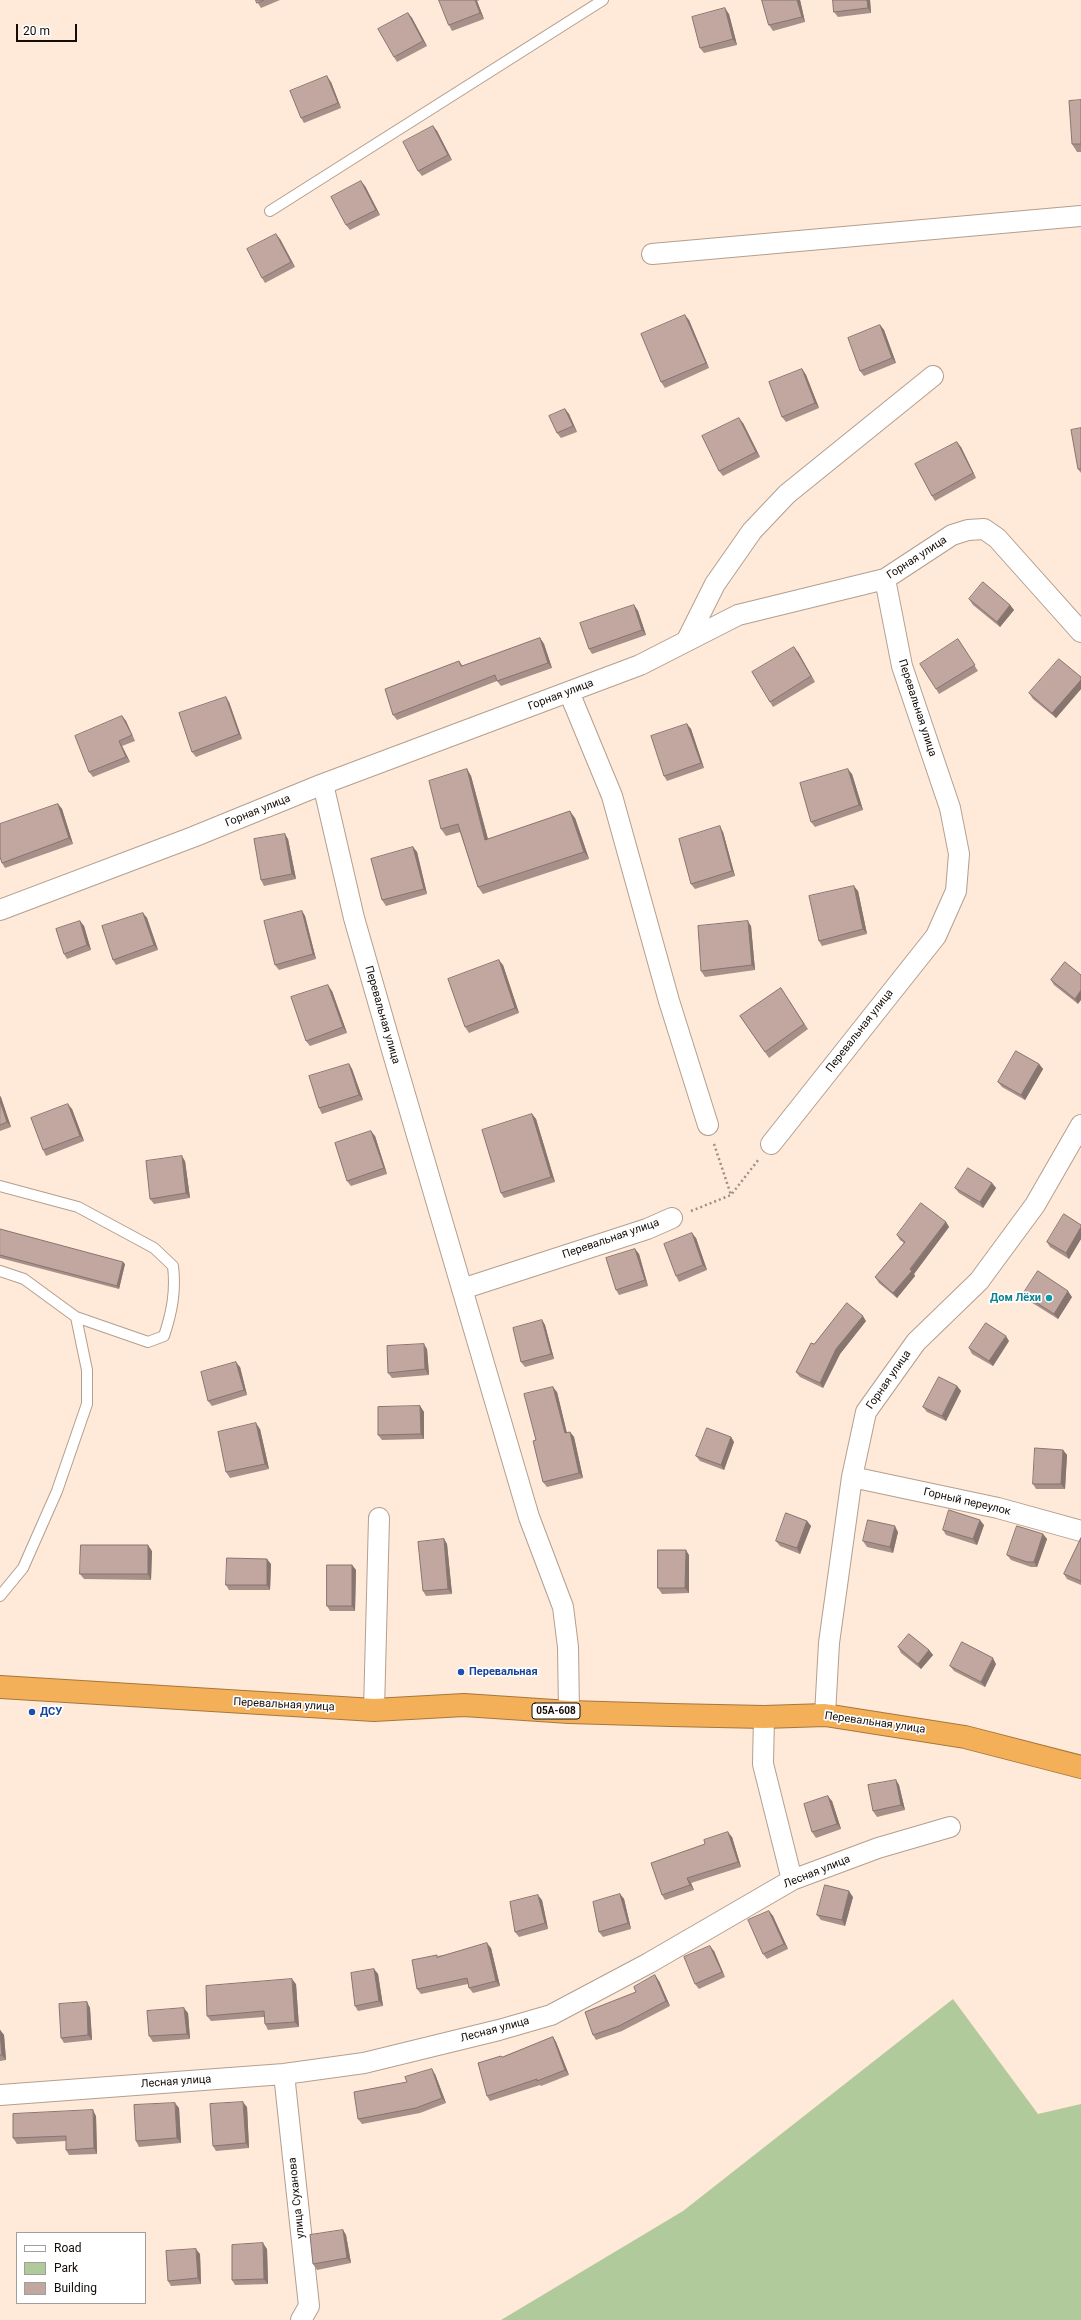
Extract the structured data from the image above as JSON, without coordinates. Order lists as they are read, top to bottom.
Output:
{
  "streets": {
    "highway": ["Перевальная улица", "05А-608"],
    "street": [
      "Горная улица",
      "Горный переулок",
      "Лесная улица",
      "улица Суханова"
    ]
  },
  "crossings": [
    ["Горная улица", "Перевальная улица"],
    ["Горная улица", "Горный переулок"],
    ["Лесная улица", "улица Суханова"]
  ],
  "places": ["Дом Лёхи", "Перевальная", "ДСУ"],
  "legend": ["Road", "Park", "Building"],
  "scale_bar": "20 m"
}
